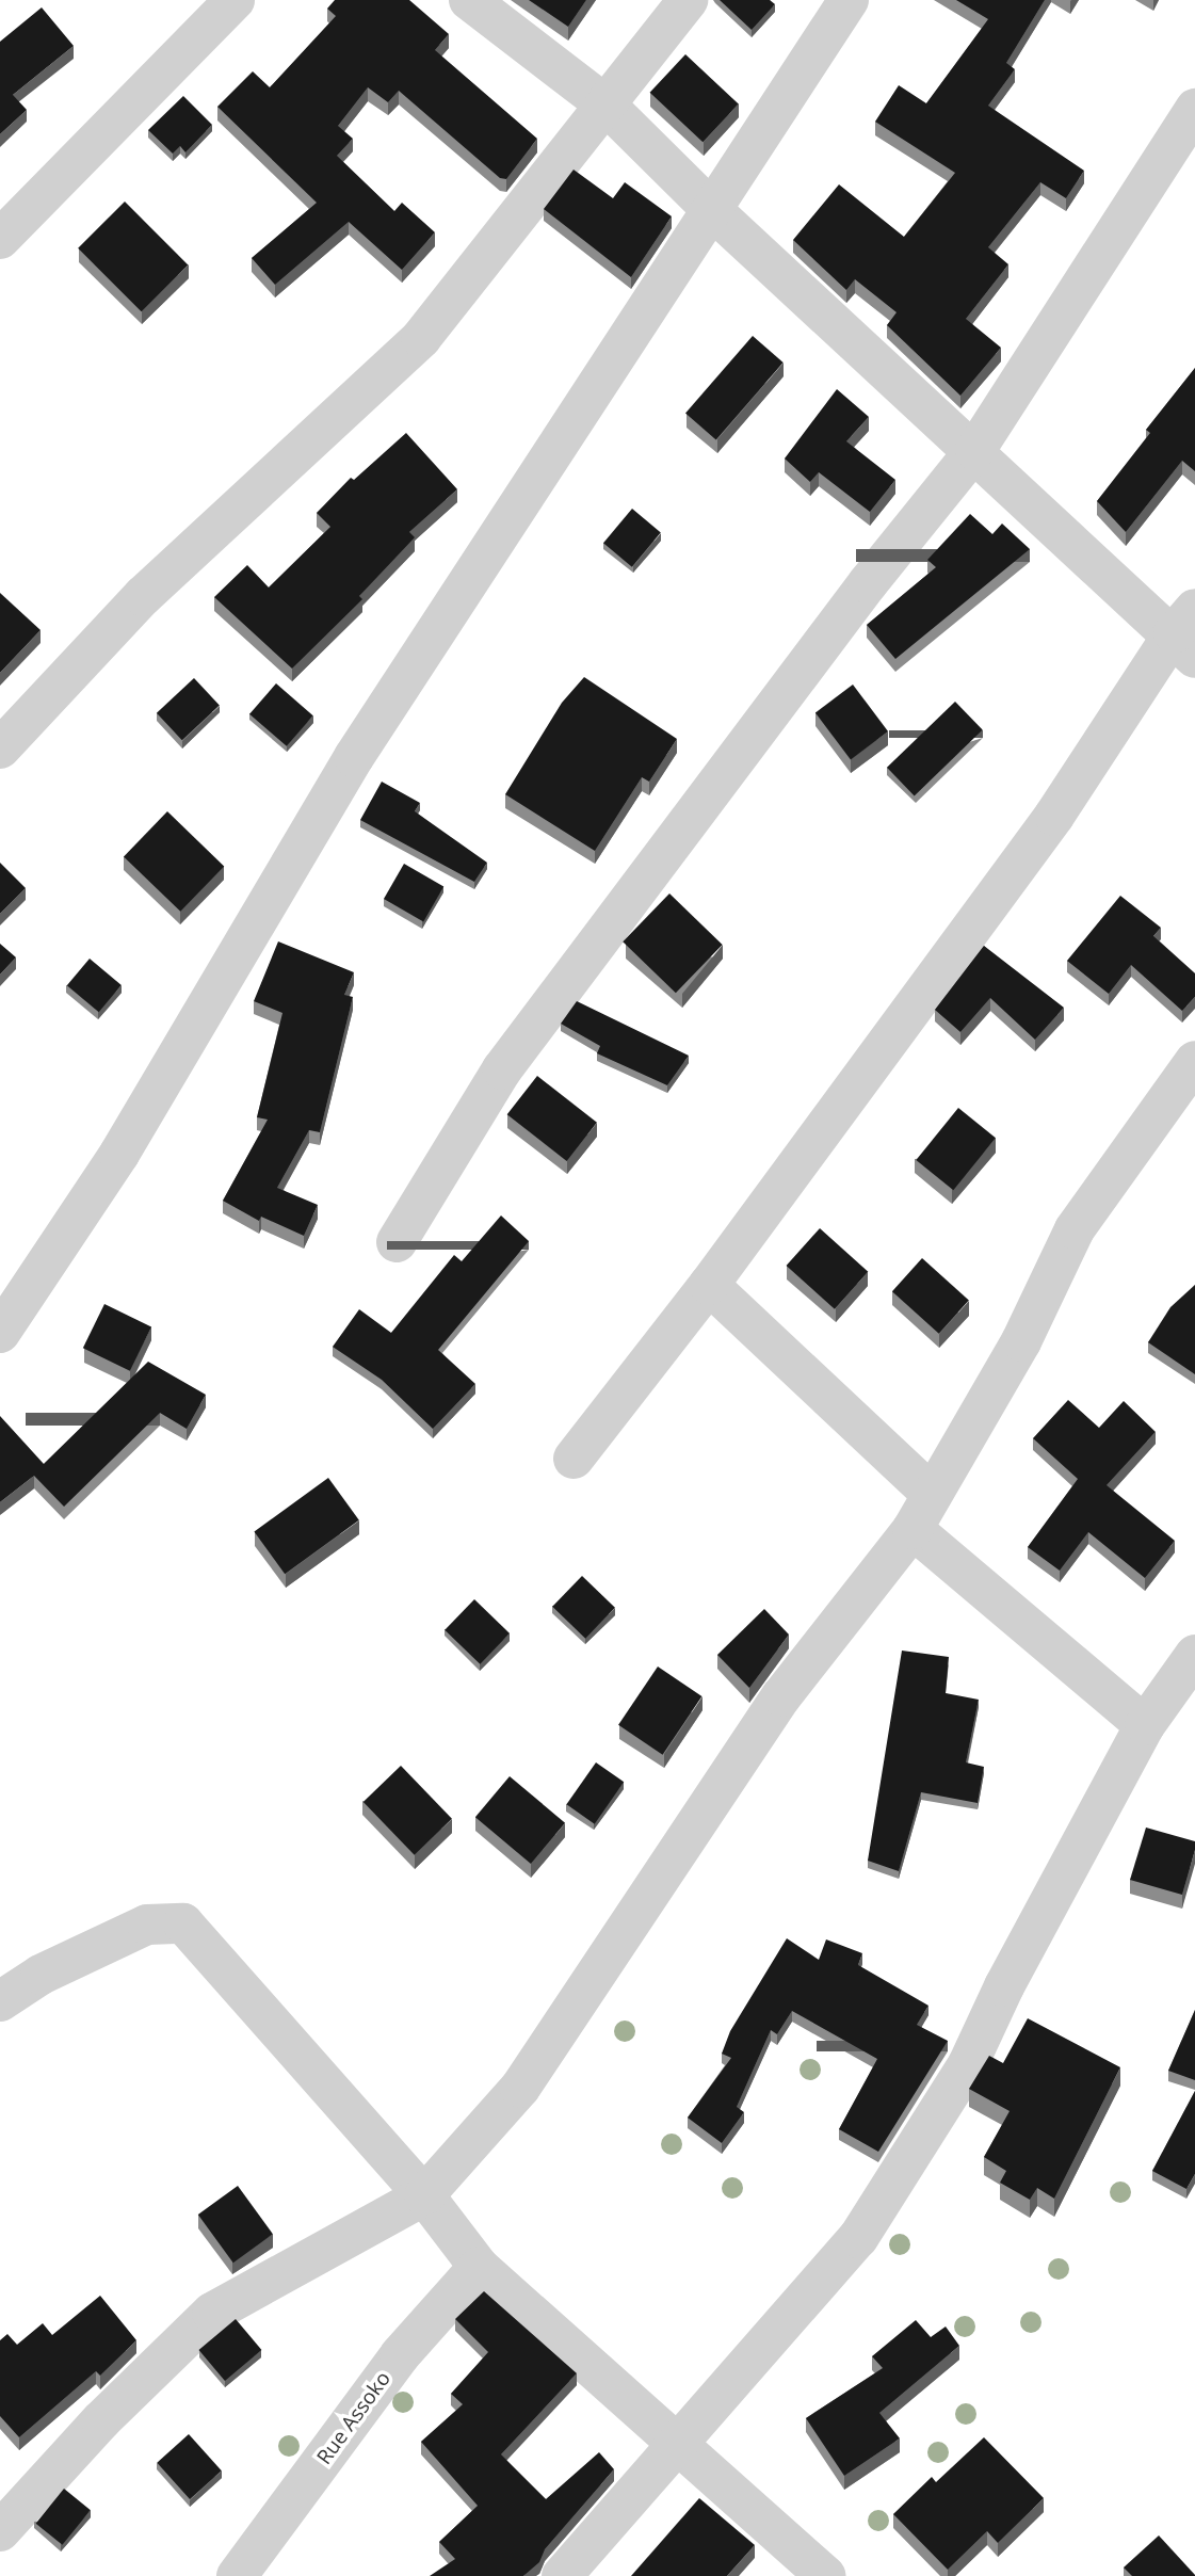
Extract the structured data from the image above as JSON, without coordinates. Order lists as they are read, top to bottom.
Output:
{
  "streets": {
    "street": ["Rue Assoko"]
  }
}
